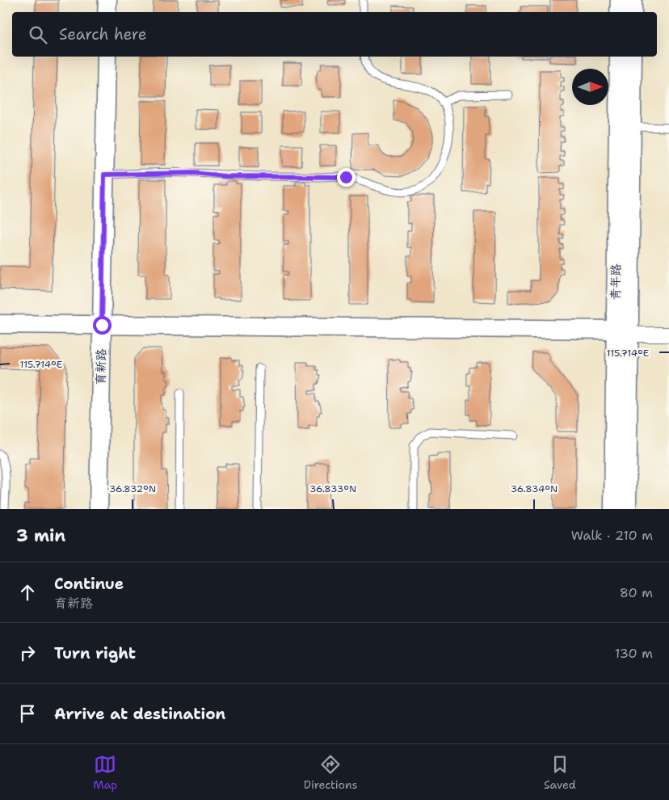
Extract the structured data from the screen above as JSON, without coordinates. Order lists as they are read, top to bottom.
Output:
{
  "streets": {
    "street": ["青年路", "育新路"]
  },
  "north": "right",
  "page": {
    "search": "Search here",
    "heading": ["3 min", "Walk · 210 m"],
    "list": [
      ["Continue", "育新路", "80 m"],
      ["Turn right", "130 m"],
      "Arrive at destination"
    ],
    "nav": ["Map", "Directions", "Saved"]
  },
  "coordinates": [
    "115.714°E",
    "36.832°N",
    "36.833°N",
    "36.834°N"
  ]
}
